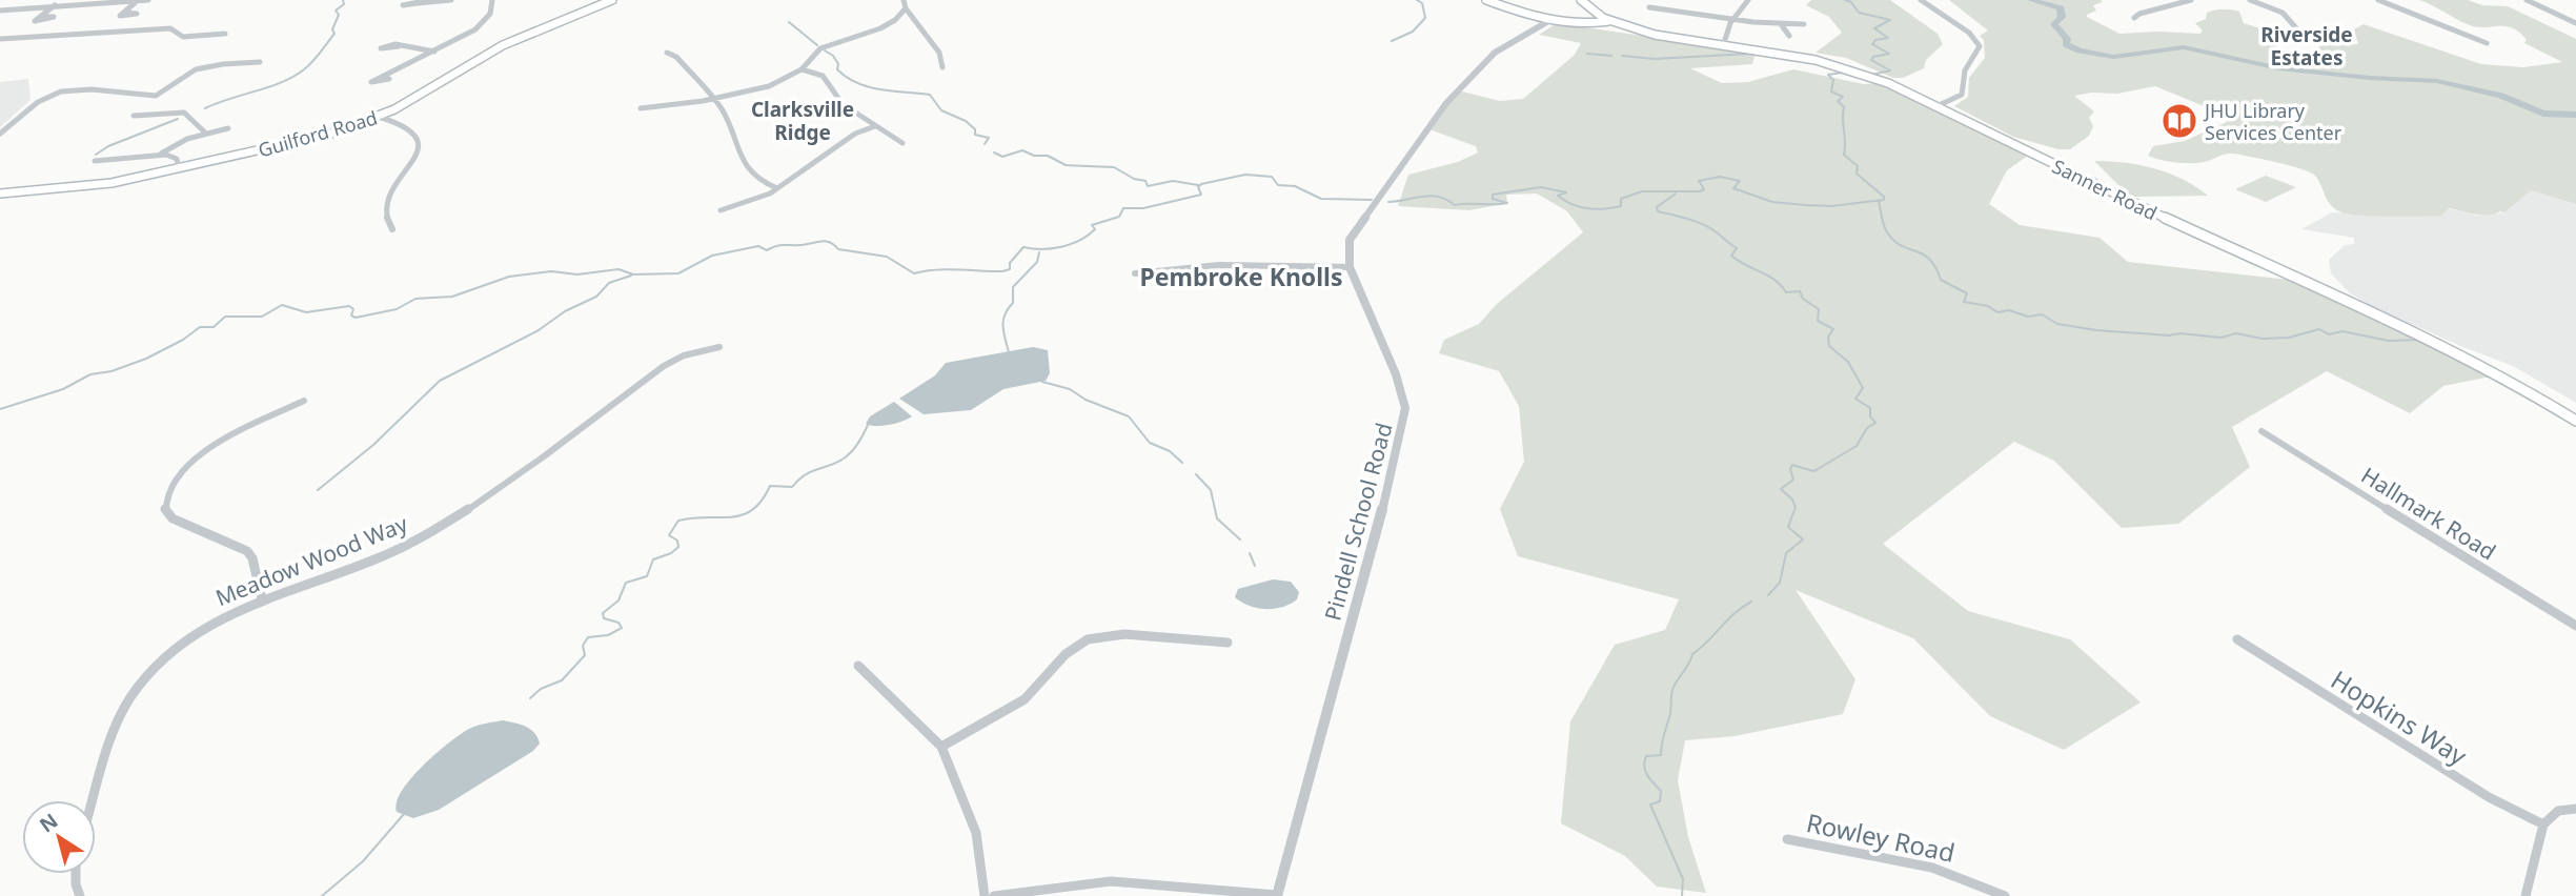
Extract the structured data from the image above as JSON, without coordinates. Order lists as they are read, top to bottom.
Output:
{
  "streets": {
    "main road": ["Guilford Road", "Sanner Road"],
    "street": [
      "Hallmark Road",
      "Pindell School Road",
      "Meadow Wood Way",
      "Hopkins Way",
      "Rowley Road"
    ]
  },
  "districts": ["Riverside Estates", "Clarksville Ridge", "Pembroke Knolls"],
  "places": {
    "library": ["JHU Library Services Center"]
  },
  "north": "top left"
}
